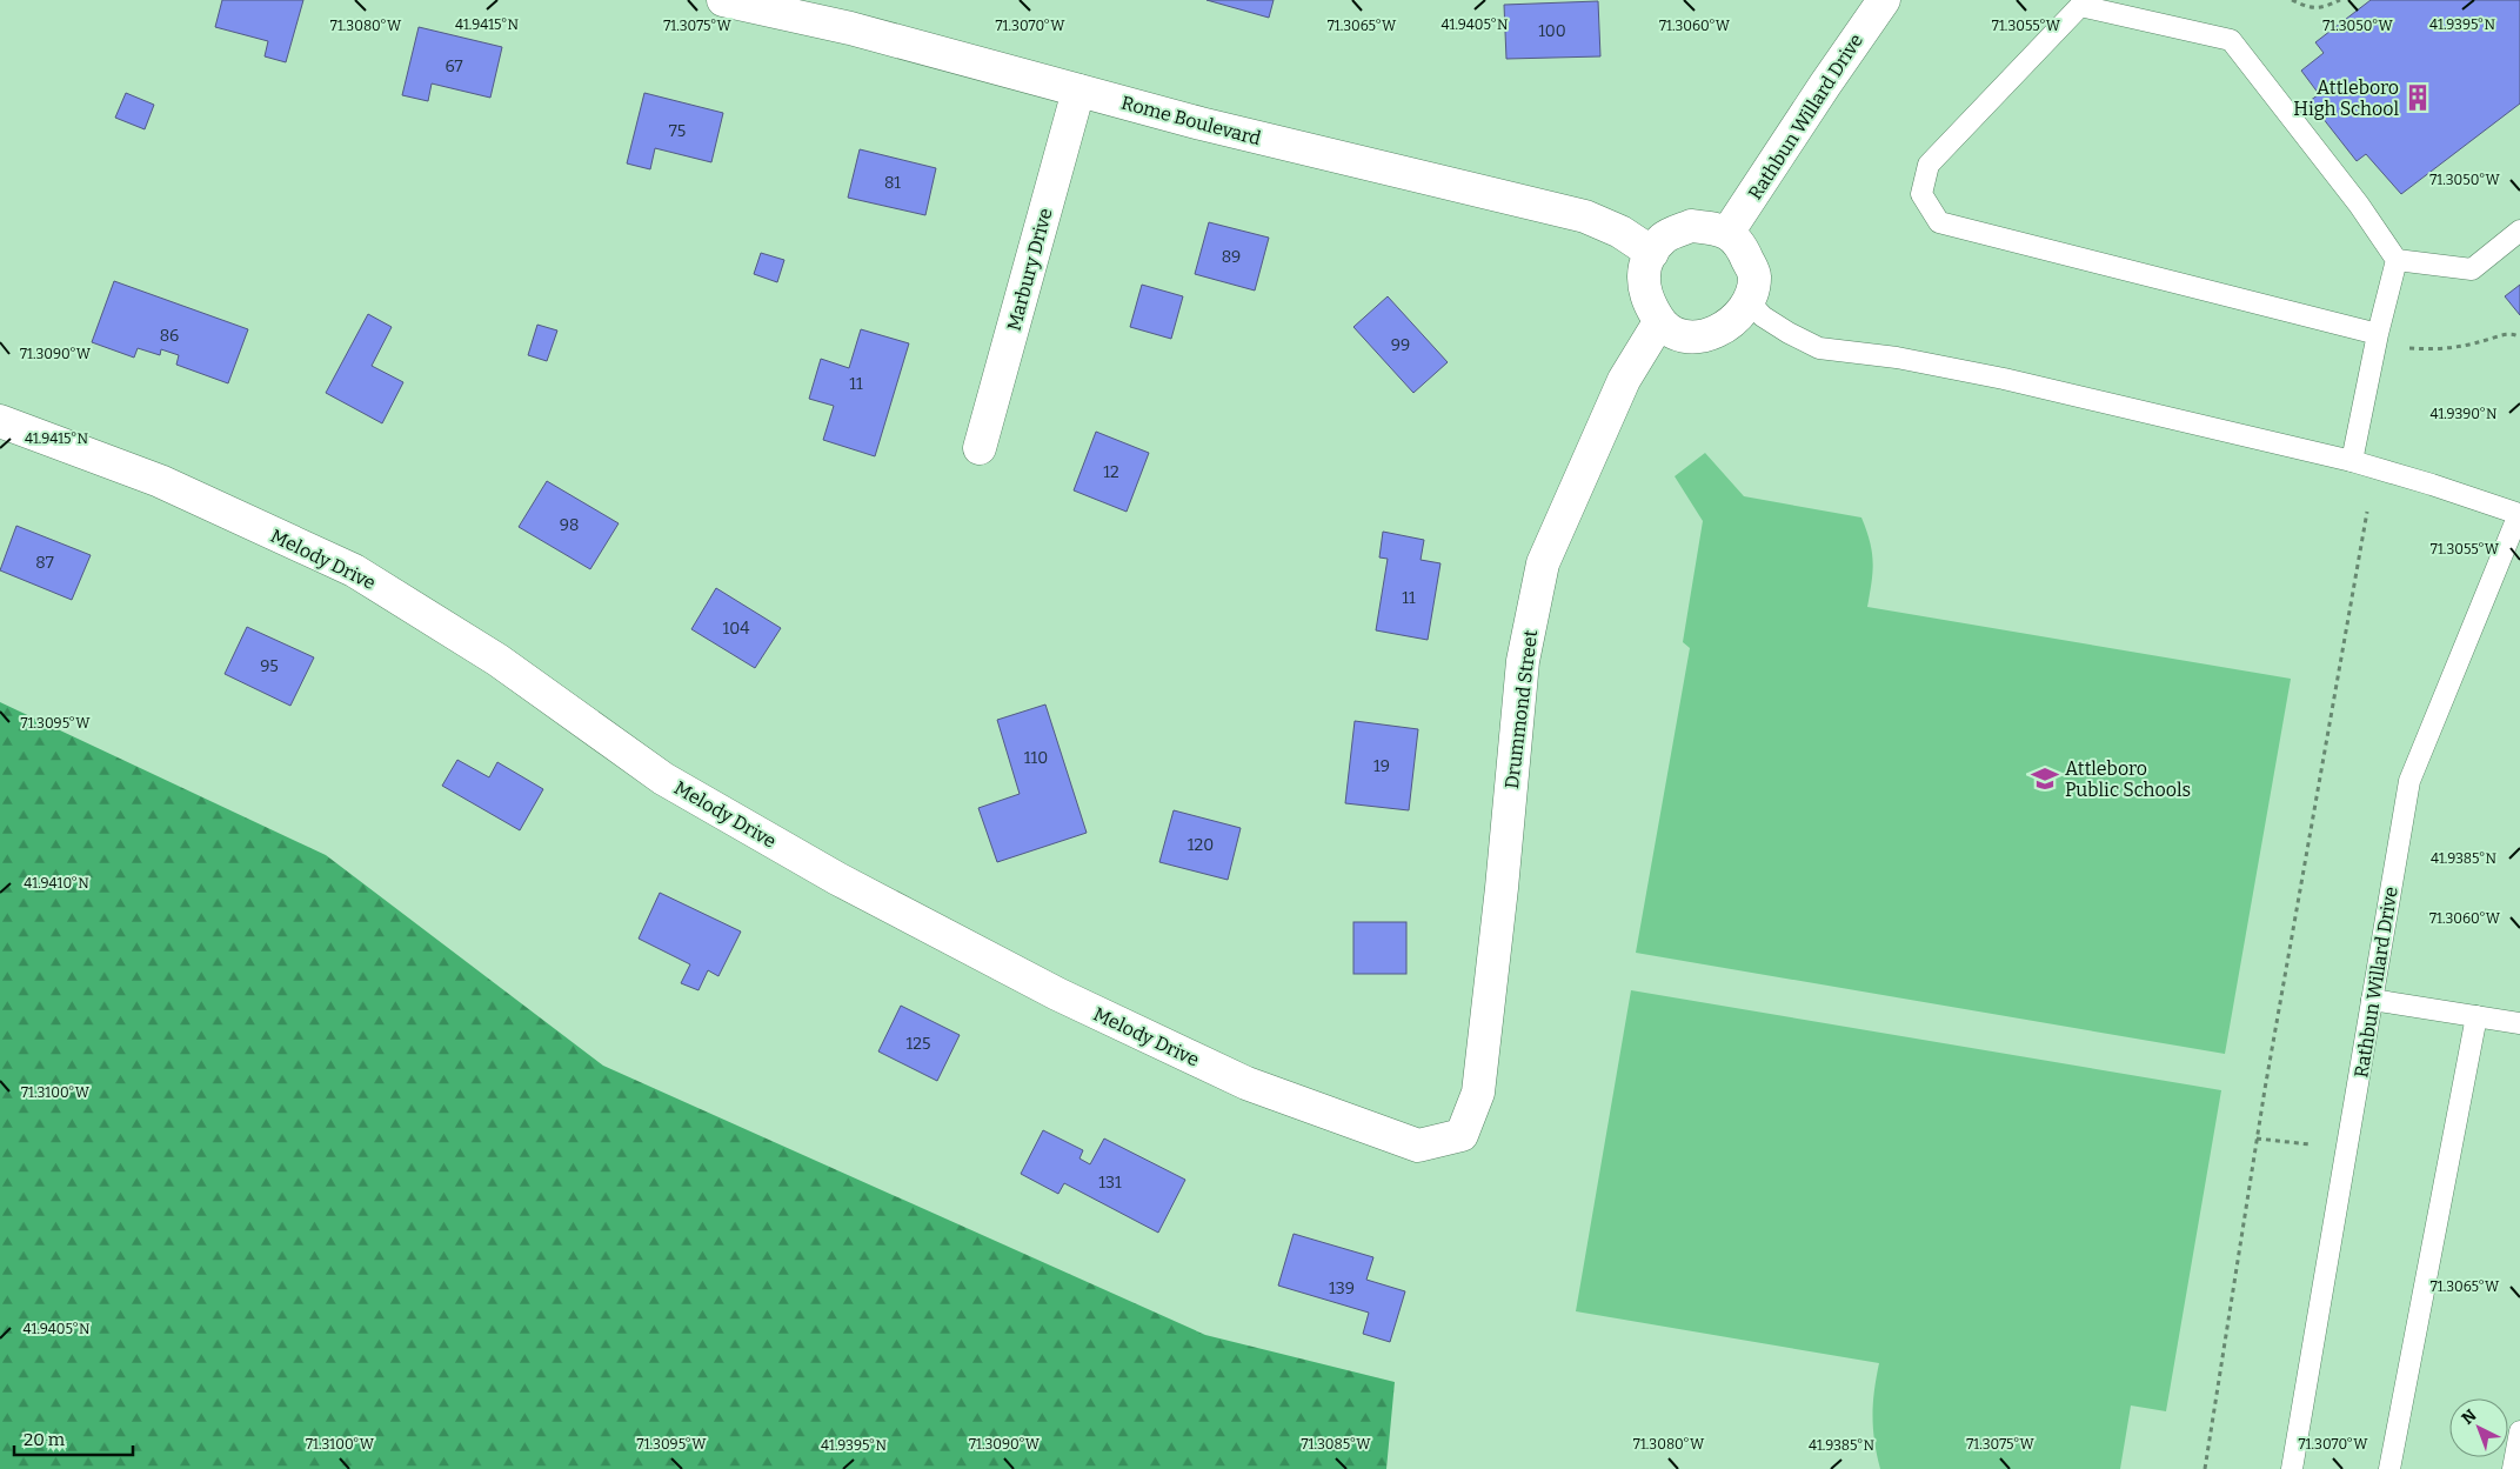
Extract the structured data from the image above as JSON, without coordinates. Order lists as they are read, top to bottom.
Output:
{
  "streets": {
    "street": [
      "Rathbun Willard Drive",
      "Rome Boulevard",
      "Marbury Drive",
      "Melody Drive",
      "Drummond Street"
    ]
  },
  "crossings": [
    ["Rathbun Willard Drive", "Rome Boulevard"],
    ["Rathbun Willard Drive", "Drummond Street"],
    ["Rome Boulevard", "Marbury Drive"],
    ["Rome Boulevard", "Drummond Street"],
    ["Melody Drive", "Drummond Street"]
  ],
  "places": {
    "building": ["Attleboro High School"],
    "school or university": ["Attleboro Public Schools"]
  },
  "house_numbers": [
    "100",
    "67",
    "75",
    "81",
    "89",
    "86",
    "99",
    "11",
    "12",
    "98",
    "87",
    "11",
    "104",
    "95",
    "110",
    "19",
    "120",
    "125",
    "131",
    "139"
  ],
  "scale_bar": "20 m",
  "north": "top left",
  "coordinates": [
    "41.9415°N",
    "41.9405°N",
    "41.9395°N",
    "71.3080°W",
    "71.3075°W",
    "71.3070°W",
    "71.3065°W",
    "71.3060°W",
    "71.3055°W",
    "71.3050°W",
    "71.3090°W",
    "41.9390°N",
    "71.3095°W",
    "41.9385°N",
    "41.9410°N",
    "71.3100°W",
    "71.3085°W"
  ]
}
